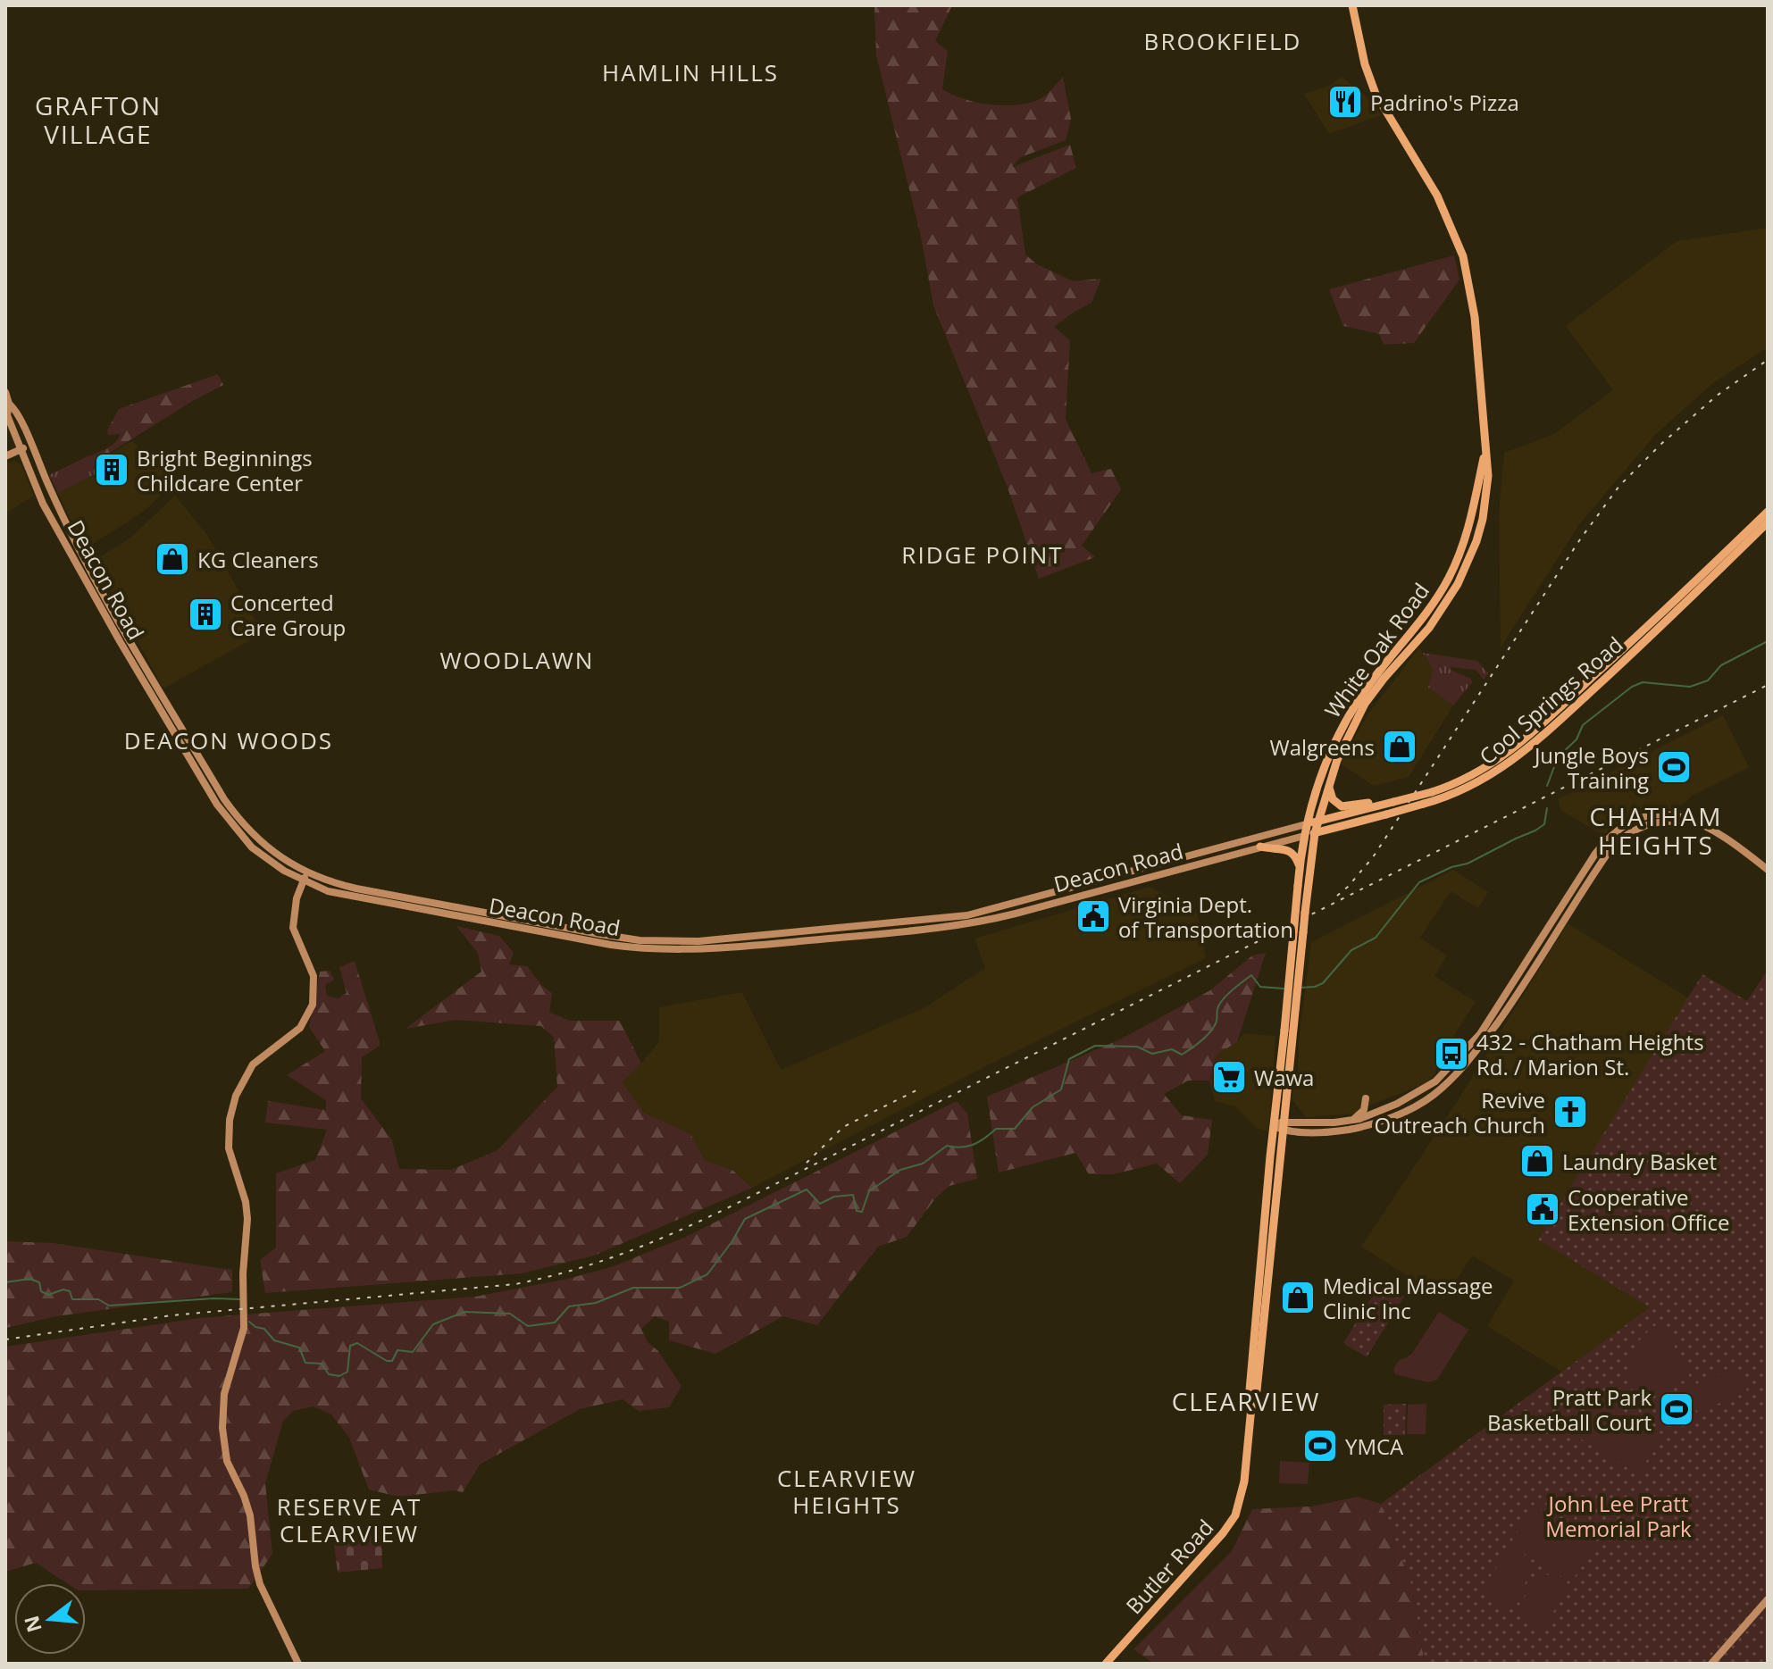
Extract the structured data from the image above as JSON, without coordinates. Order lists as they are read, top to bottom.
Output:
{
  "streets": {
    "main road": [
      "Deacon Road",
      "White Oak Road",
      "Cool Springs Road",
      "Butler Road"
    ]
  },
  "crossings": [
    ["Deacon Road", "White Oak Road"],
    ["Deacon Road", "Cool Springs Road"],
    ["White Oak Road", "Cool Springs Road"],
    ["White Oak Road", "Butler Road"]
  ],
  "districts": [
    "BROOKFIELD",
    "HAMLIN HILLS",
    "GRAFTON VILLAGE",
    "RIDGE POINT",
    "WOODLAWN",
    "DEACON WOODS",
    "CHATHAM HEIGHTS",
    "CLEARVIEW",
    "CLEARVIEW HEIGHTS",
    "RESERVE AT CLEARVIEW"
  ],
  "parks": ["John Lee Pratt Memorial Park"],
  "places": {
    "restaurant": ["Padrino's Pizza"],
    "building": ["Bright Beginnings Childcare Center", "Concerted Care Group"],
    "shop": [
      "KG Cleaners",
      "Walgreens",
      "Laundry Basket",
      "Medical Massage Clinic Inc"
    ],
    "sports": ["Jungle Boys Training", "Pratt Park Basketball Court", "YMCA"],
    "public building": ["Virginia Dept. of Transportation", "Cooperative Extension Office"],
    "bus stop": ["432 - Chatham Heights Rd. / Marion St."],
    "supermarket": ["Wawa"],
    "church": ["Revive Outreach Church"]
  },
  "north": "left"
}
